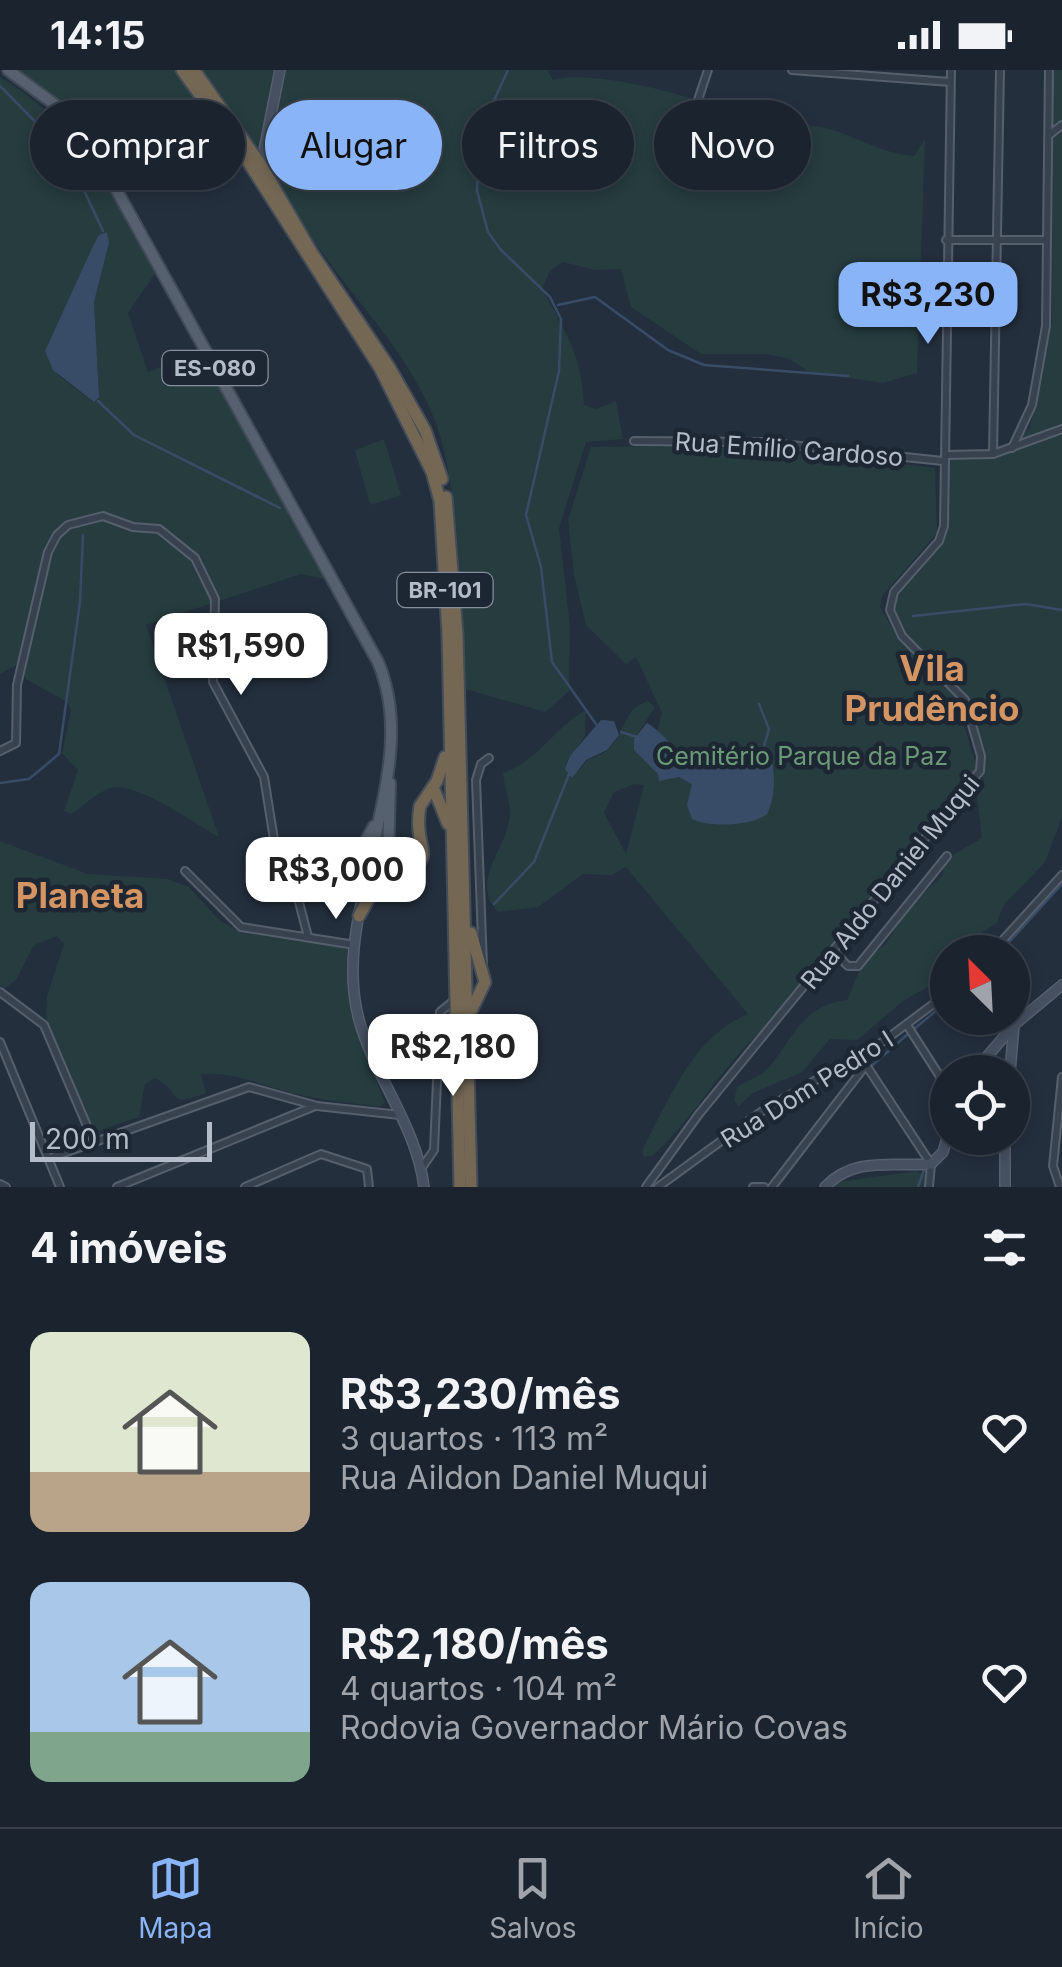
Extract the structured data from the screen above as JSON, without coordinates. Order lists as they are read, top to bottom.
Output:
{
  "streets": {
    "highway": ["BR-101"],
    "main road": ["ES-080"],
    "street": ["Rua Emílio Cardoso", "Rua Aldo Daniel Muqui", "Rua Dom Pedro I"]
  },
  "crossings": [
    ["Rua Emílio Cardoso", "Rua Aldo Daniel Muqui"]
  ],
  "districts": ["Vila Prudêncio", "Planeta"],
  "parks": ["Cemitério Parque da Paz"],
  "scale_bar": "200 m",
  "north": "top left",
  "page": {
    "status": "14:15",
    "chip": [
      "Comprar",
      "Alugar",
      "Filtros",
      "Novo"
    ],
    "price": [
      "R$3,230",
      "R$1,590",
      "R$3,000",
      "R$2,180"
    ],
    "scale": "200 m",
    "heading": "4 imóveis",
    "list": [
      {
        "name": "R$3,230/mês",
        "note": "3 quartos · 113 m² · Rua Aildon Daniel Muqui"
      },
      {
        "name": "R$2,180/mês",
        "note": "4 quartos · 104 m² · Rodovia Governador Mário Covas"
      }
    ],
    "tabs": ["Mapa", "Salvos", "Início"]
  }
}
